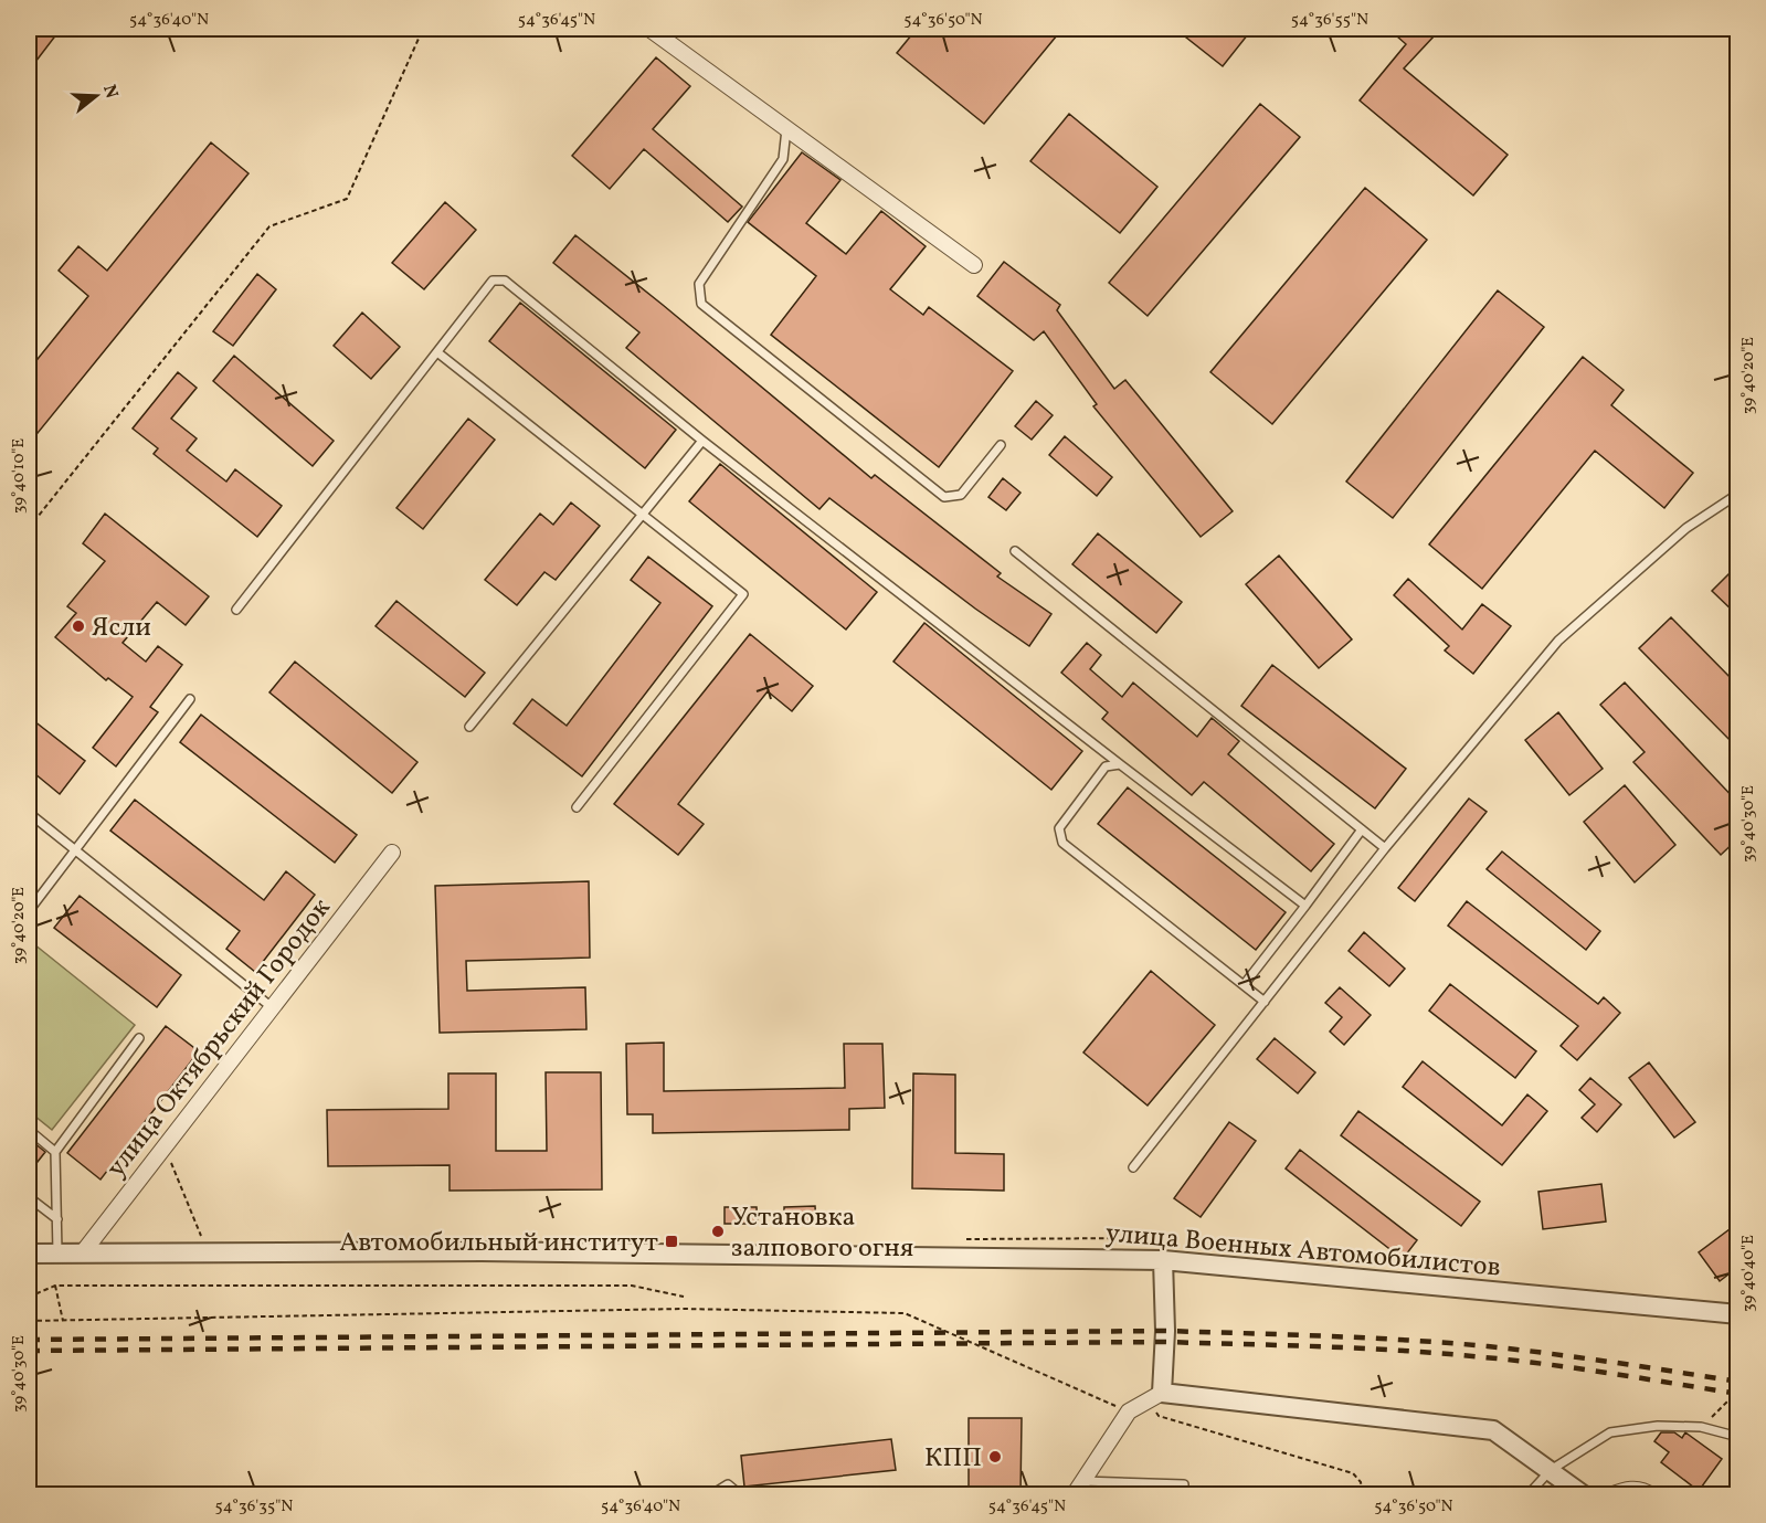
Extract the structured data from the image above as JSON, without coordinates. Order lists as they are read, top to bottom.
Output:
{
  "streets": {
    "street": ["улица Октябрьский Городок", "улица Военных Автомобилистов"]
  },
  "crossings": [
    ["улица Октябрьский Городок", "улица Военных Автомобилистов"]
  ],
  "places": {
    "other": ["Ясли", "Установка залпового огня", "КПП"],
    "transit": ["Автомобильный институт"]
  },
  "north": "right",
  "coordinates": [
    "54°36'40\"N",
    "54°36'45\"N",
    "54°36'50\"N",
    "54°36'55\"N",
    "39°40'20\"E",
    "39°40'10\"E",
    "39°40'30\"E",
    "39°40'40\"E",
    "54°36'35\"N"
  ]
}
